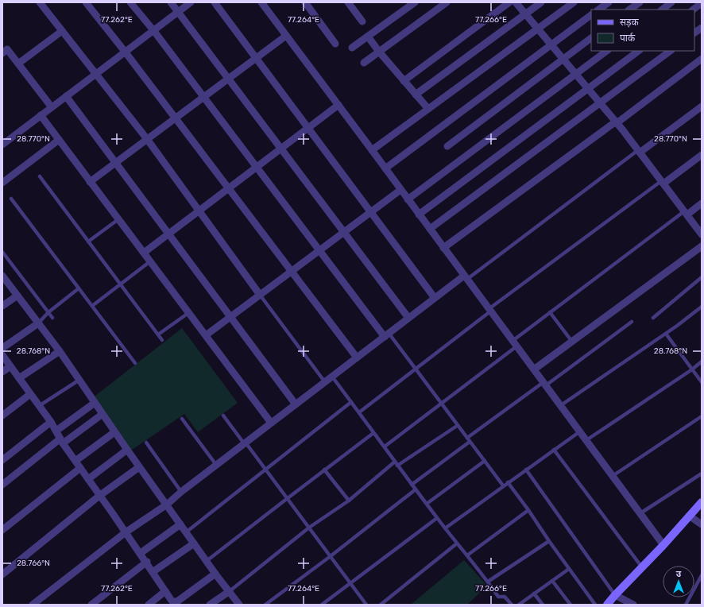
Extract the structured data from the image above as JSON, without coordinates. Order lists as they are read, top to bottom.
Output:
{
  "legend": ["सड़क", "पार्क"],
  "north": "top",
  "coordinates": [
    "77.262°E",
    "77.264°E",
    "77.266°E",
    "28.770°N",
    "28.768°N",
    "28.766°N"
  ]
}
